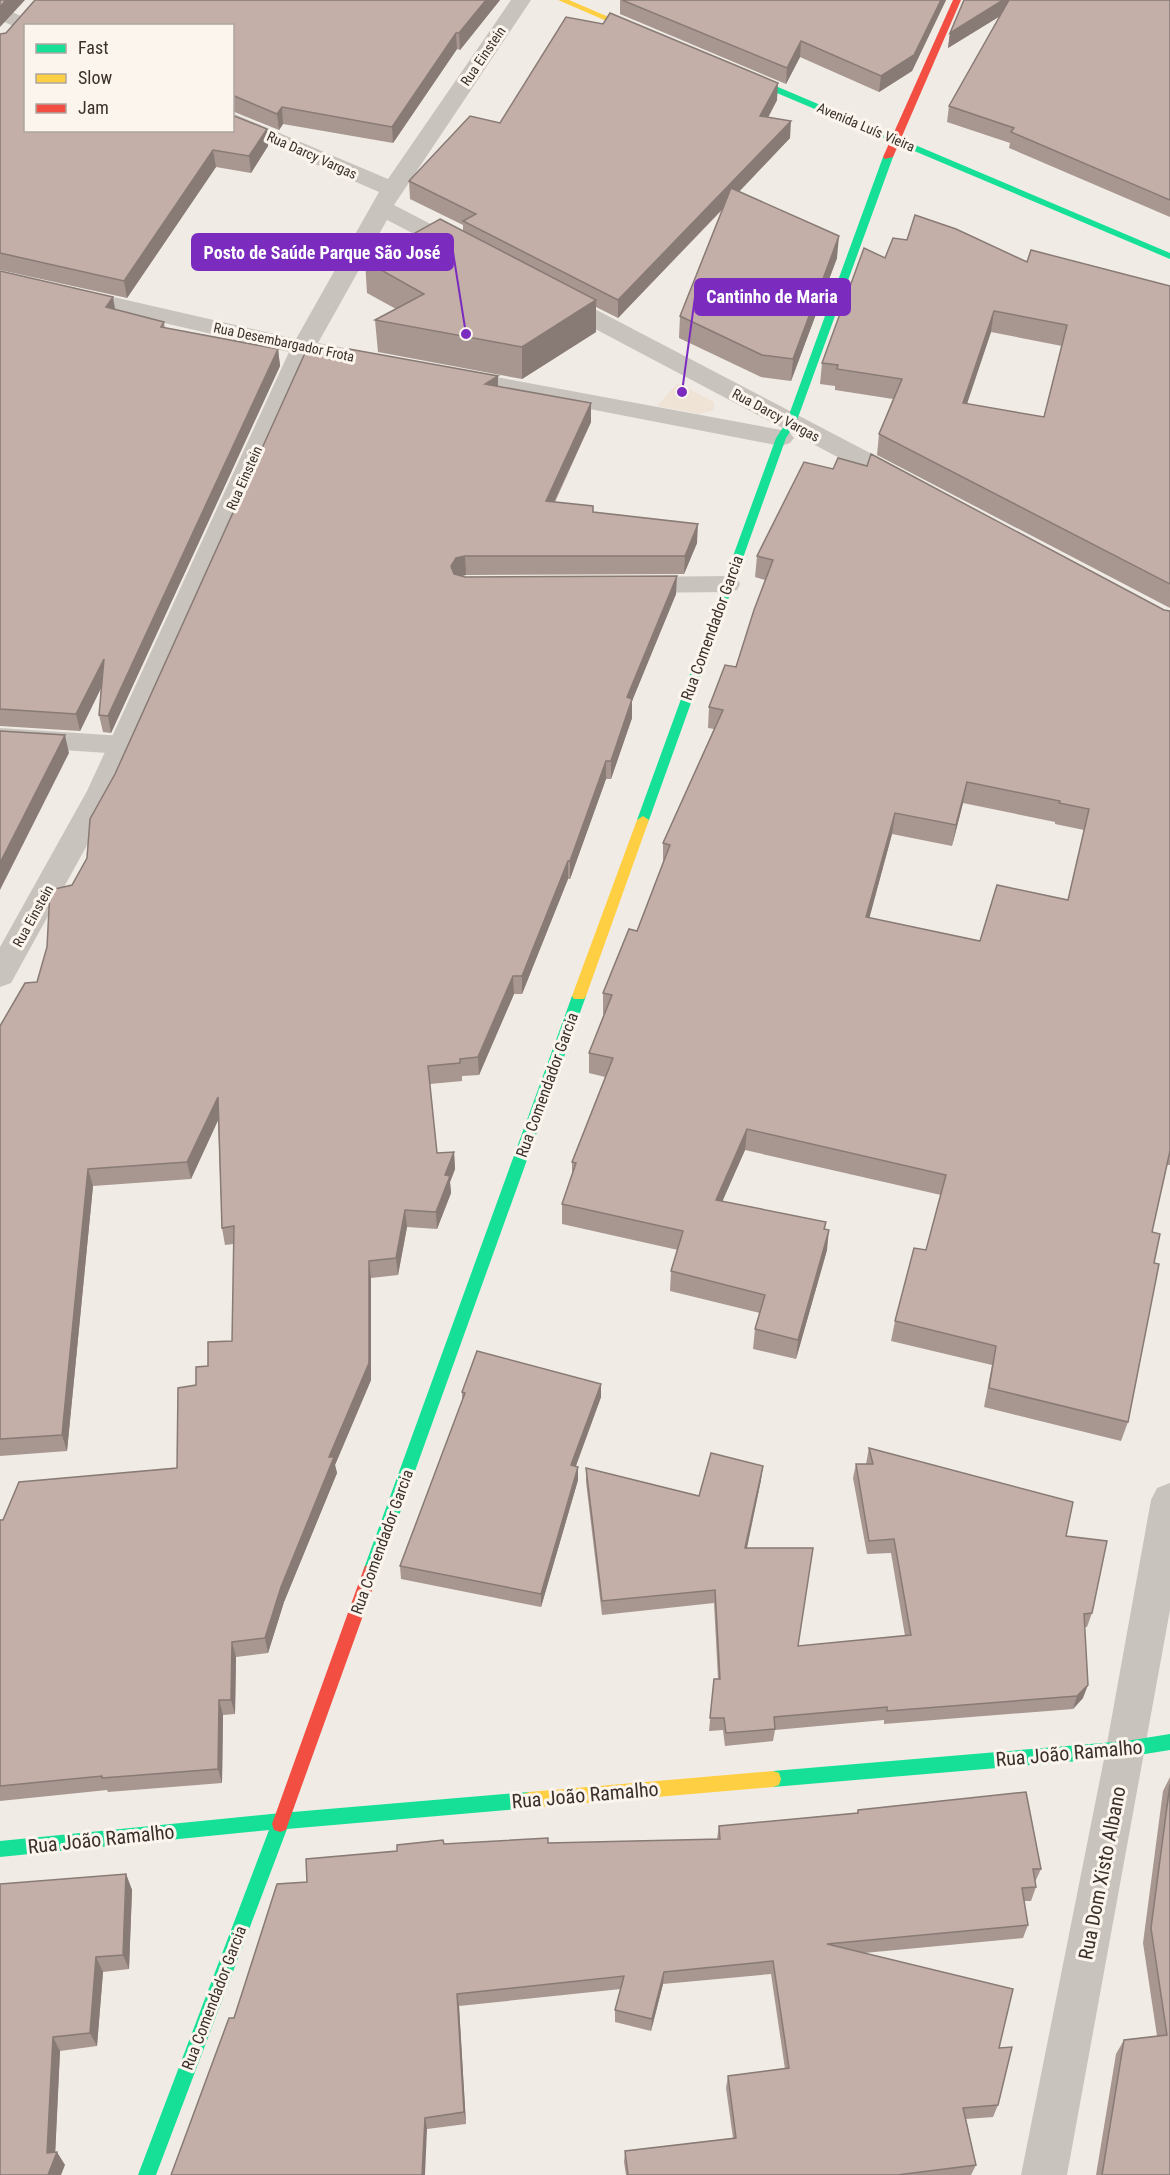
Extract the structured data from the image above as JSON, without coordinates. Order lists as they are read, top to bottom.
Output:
{
  "streets": {
    "street": [
      "Rua Einstein",
      "Avenida Luís Vieira",
      "Rua Darcy Vargas",
      "Rua Desembargador Frota",
      "Rua Comendador Garcia",
      "Rua João Ramalho",
      "Rua Dom Xisto Albano"
    ]
  },
  "crossings": [
    ["Rua Einstein", "Rua Darcy Vargas"],
    ["Rua Einstein", "Rua Desembargador Frota"],
    ["Avenida Luís Vieira", "Rua Comendador Garcia"],
    ["Rua Darcy Vargas", "Rua Desembargador Frota"],
    ["Rua Darcy Vargas", "Rua Comendador Garcia"],
    ["Rua Desembargador Frota", "Rua Comendador Garcia"],
    ["Rua Comendador Garcia", "Rua João Ramalho"],
    ["Rua João Ramalho", "Rua Dom Xisto Albano"]
  ],
  "places": ["Posto de Saúde Parque São José", "Cantinho de Maria"],
  "legend": ["Fast", "Slow", "Jam"]
}
